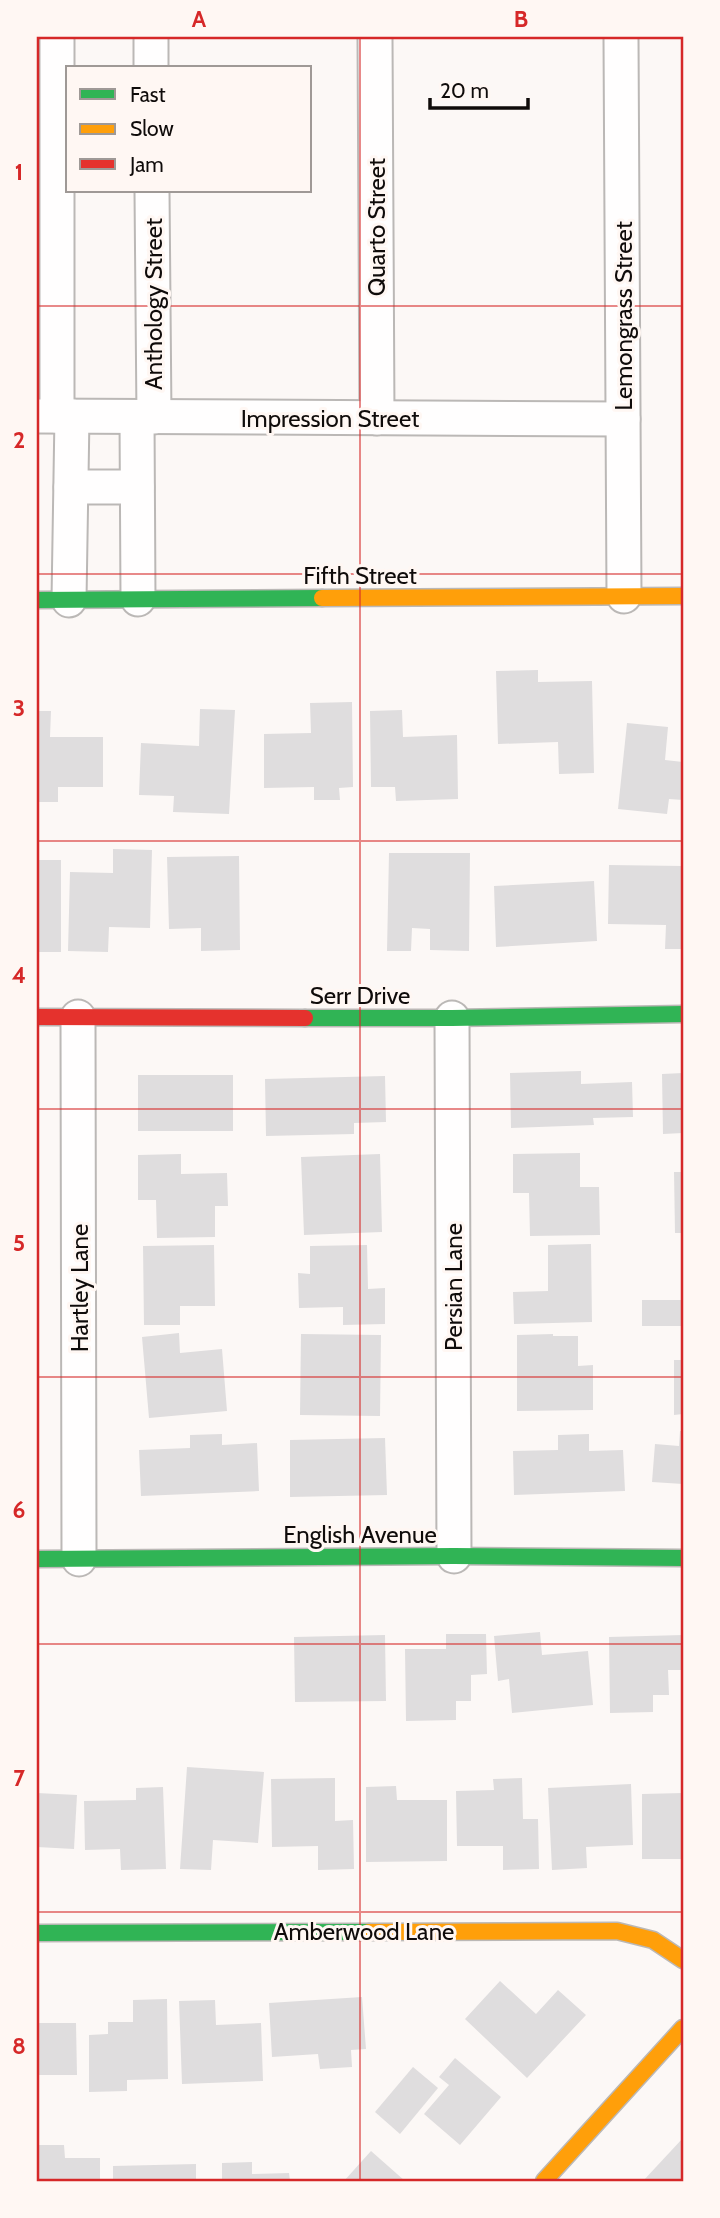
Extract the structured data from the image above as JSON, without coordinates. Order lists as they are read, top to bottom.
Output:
{
  "streets": {
    "street": [
      "Quarto Street",
      "Anthology Street",
      "Lemongrass Street",
      "Impression Street",
      "Fifth Street",
      "Serr Drive",
      "Persian Lane",
      "Hartley Lane",
      "English Avenue",
      "Amberwood Lane"
    ]
  },
  "crossings": [
    ["Quarto Street", "Impression Street"],
    ["Anthology Street", "Impression Street"],
    ["Anthology Street", "Fifth Street"],
    ["Lemongrass Street", "Impression Street"],
    ["Lemongrass Street", "Fifth Street"],
    ["Serr Drive", "Persian Lane"],
    ["Serr Drive", "Hartley Lane"],
    ["Persian Lane", "English Avenue"],
    ["Hartley Lane", "English Avenue"]
  ],
  "legend": ["Fast", "Slow", "Jam"],
  "scale_bar": "20 m",
  "grid": {
    "columns": ["A", "B"],
    "rows": [
      "1",
      "2",
      "3",
      "4",
      "5",
      "6",
      "7",
      "8"
    ]
  }
}
